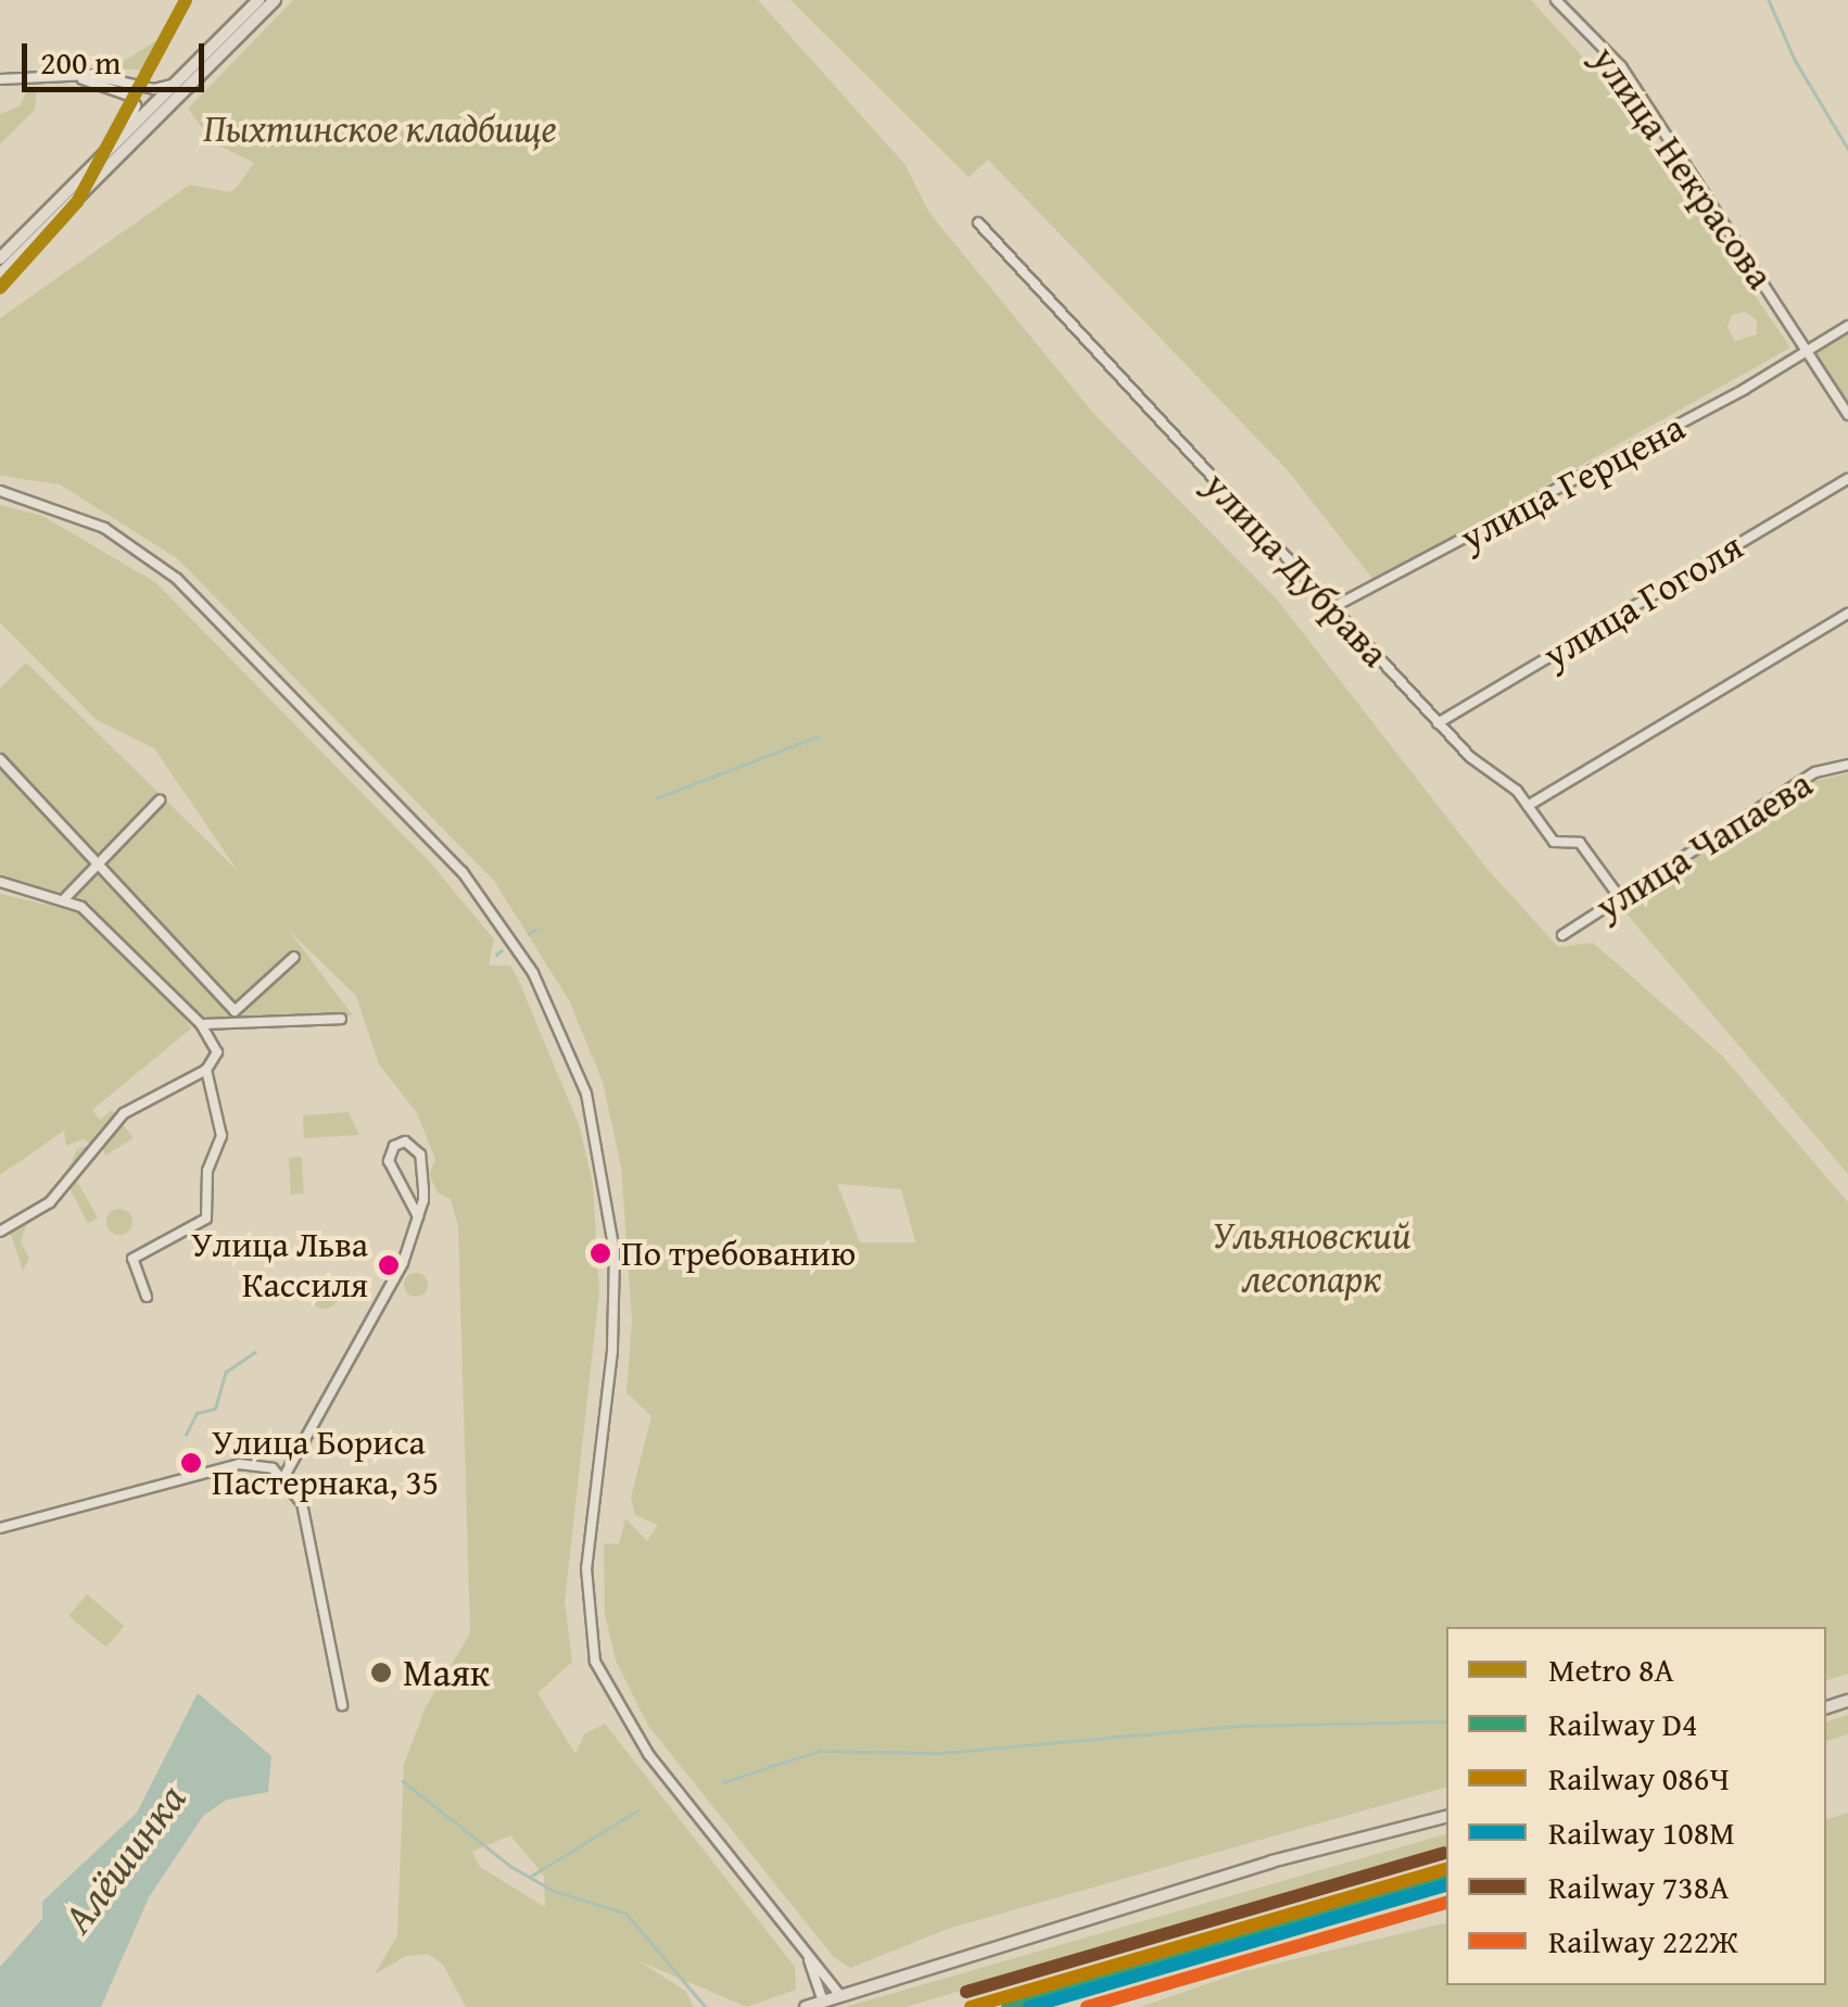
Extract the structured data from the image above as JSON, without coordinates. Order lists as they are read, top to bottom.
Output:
{
  "streets": {
    "street": [
      "улица Некрасова",
      "улица Герцена",
      "улица Дубрава",
      "улица Гоголя",
      "улица Чапаева"
    ]
  },
  "crossings": [
    ["улица Некрасова", "улица Герцена"],
    ["улица Герцена", "улица Дубрава"],
    ["улица Дубрава", "улица Гоголя"],
    ["улица Дубрава", "улица Чапаева"]
  ],
  "water": ["Алёшинка"],
  "parks": ["Пыхтинское кладбище", "Ульяновский лесопарк"],
  "places": [
    "По требованию",
    "Улица Льва Кассиля",
    "Улица Бориса Пастернака, 35",
    "Маяк"
  ],
  "lines": [
    "metro line 8А",
    "rail line 738А",
    "rail line 086Ч",
    "rail line D4",
    "rail line 108М",
    "rail line 222Ж"
  ],
  "legend": [
    "Metro 8А",
    "Railway D4",
    "Railway 086Ч",
    "Railway 108М",
    "Railway 738А",
    "Railway 222Ж"
  ],
  "scale_bar": "200 m"
}
